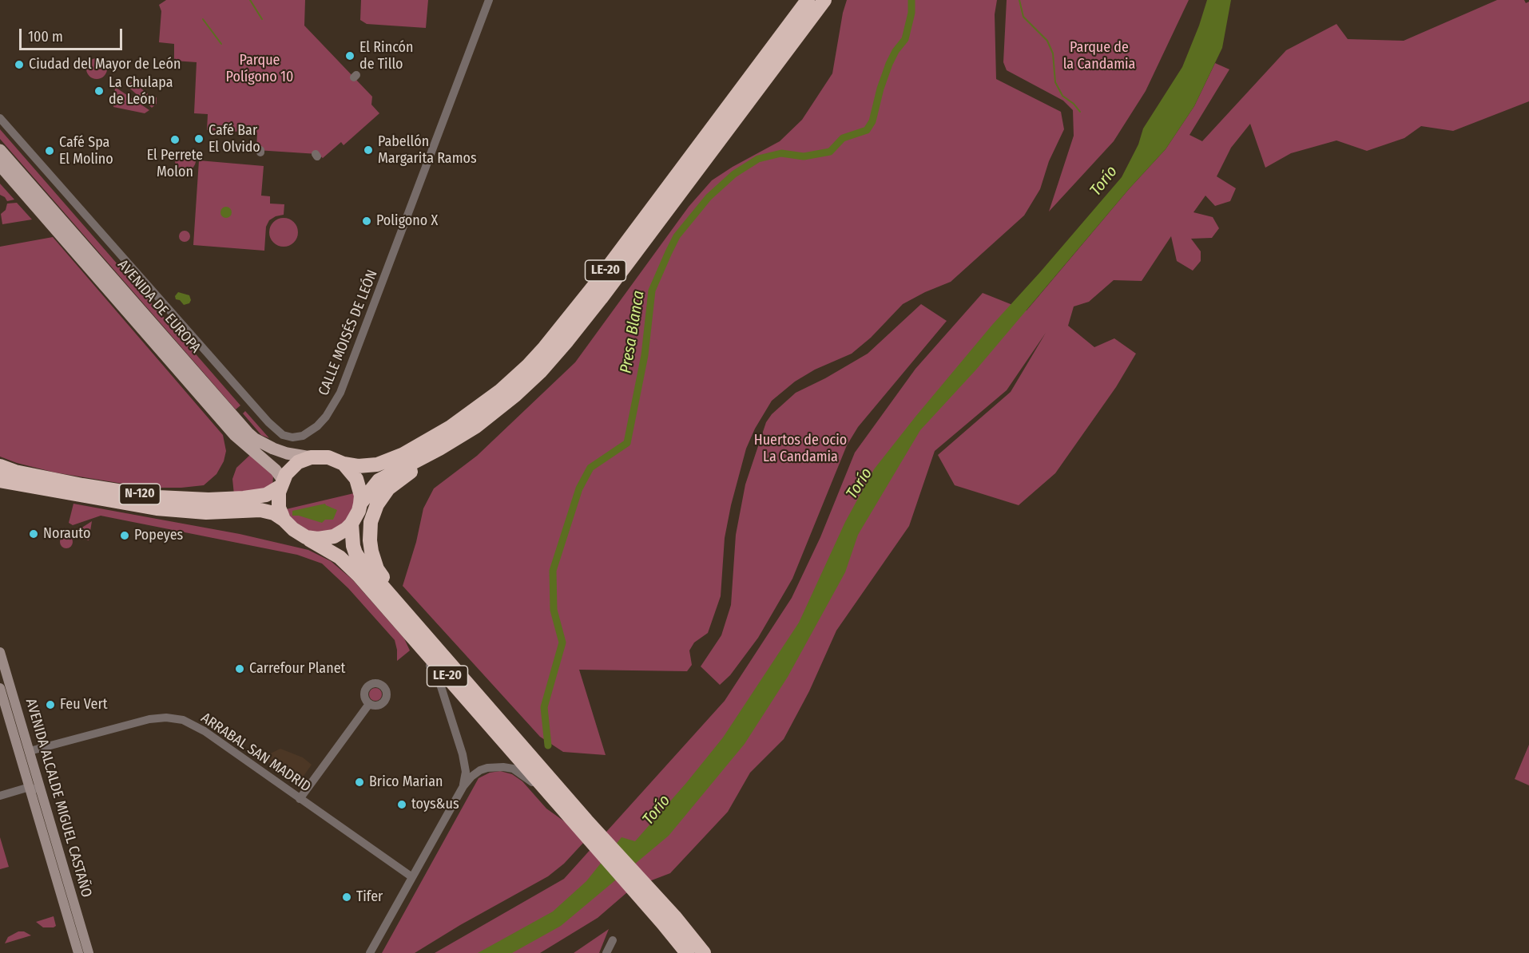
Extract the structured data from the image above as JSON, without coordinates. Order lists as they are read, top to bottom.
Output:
{
  "streets": {
    "highway": ["LE-20", "N-120"],
    "main road": ["AVENIDA DE EUROPA", "AVENIDA ALCALDE MIGUEL CASTAÑO"],
    "street": ["CALLE MOISÉS DE LEÓN", "ARRABAL SAN MADRID"]
  },
  "crossings": [
    ["LE-20", "AVENIDA DE EUROPA"],
    ["LE-20", "N-120"],
    ["AVENIDA DE EUROPA", "N-120"],
    ["ARRABAL SAN MADRID", "AVENIDA ALCALDE MIGUEL CASTAÑO"]
  ],
  "water": ["Torío", "Presa Blanca"],
  "parks": ["Parque de la Candamia", "Parque Polígono 10", "Huertos de ocio La Candamia"],
  "places": [
    "El Rincón de Tillo",
    "Ciudad del Mayor de León",
    "La Chulapa de León",
    "Café Bar El Olvido",
    "El Perrete Molon",
    "Pabellón Margarita Ramos",
    "Café Spa El Molino",
    "Poligono X",
    "Norauto",
    "Popeyes",
    "Carrefour Planet",
    "Feu Vert",
    "Brico Marian",
    "toys&us",
    "Tifer"
  ],
  "scale_bar": "100 m"
}
